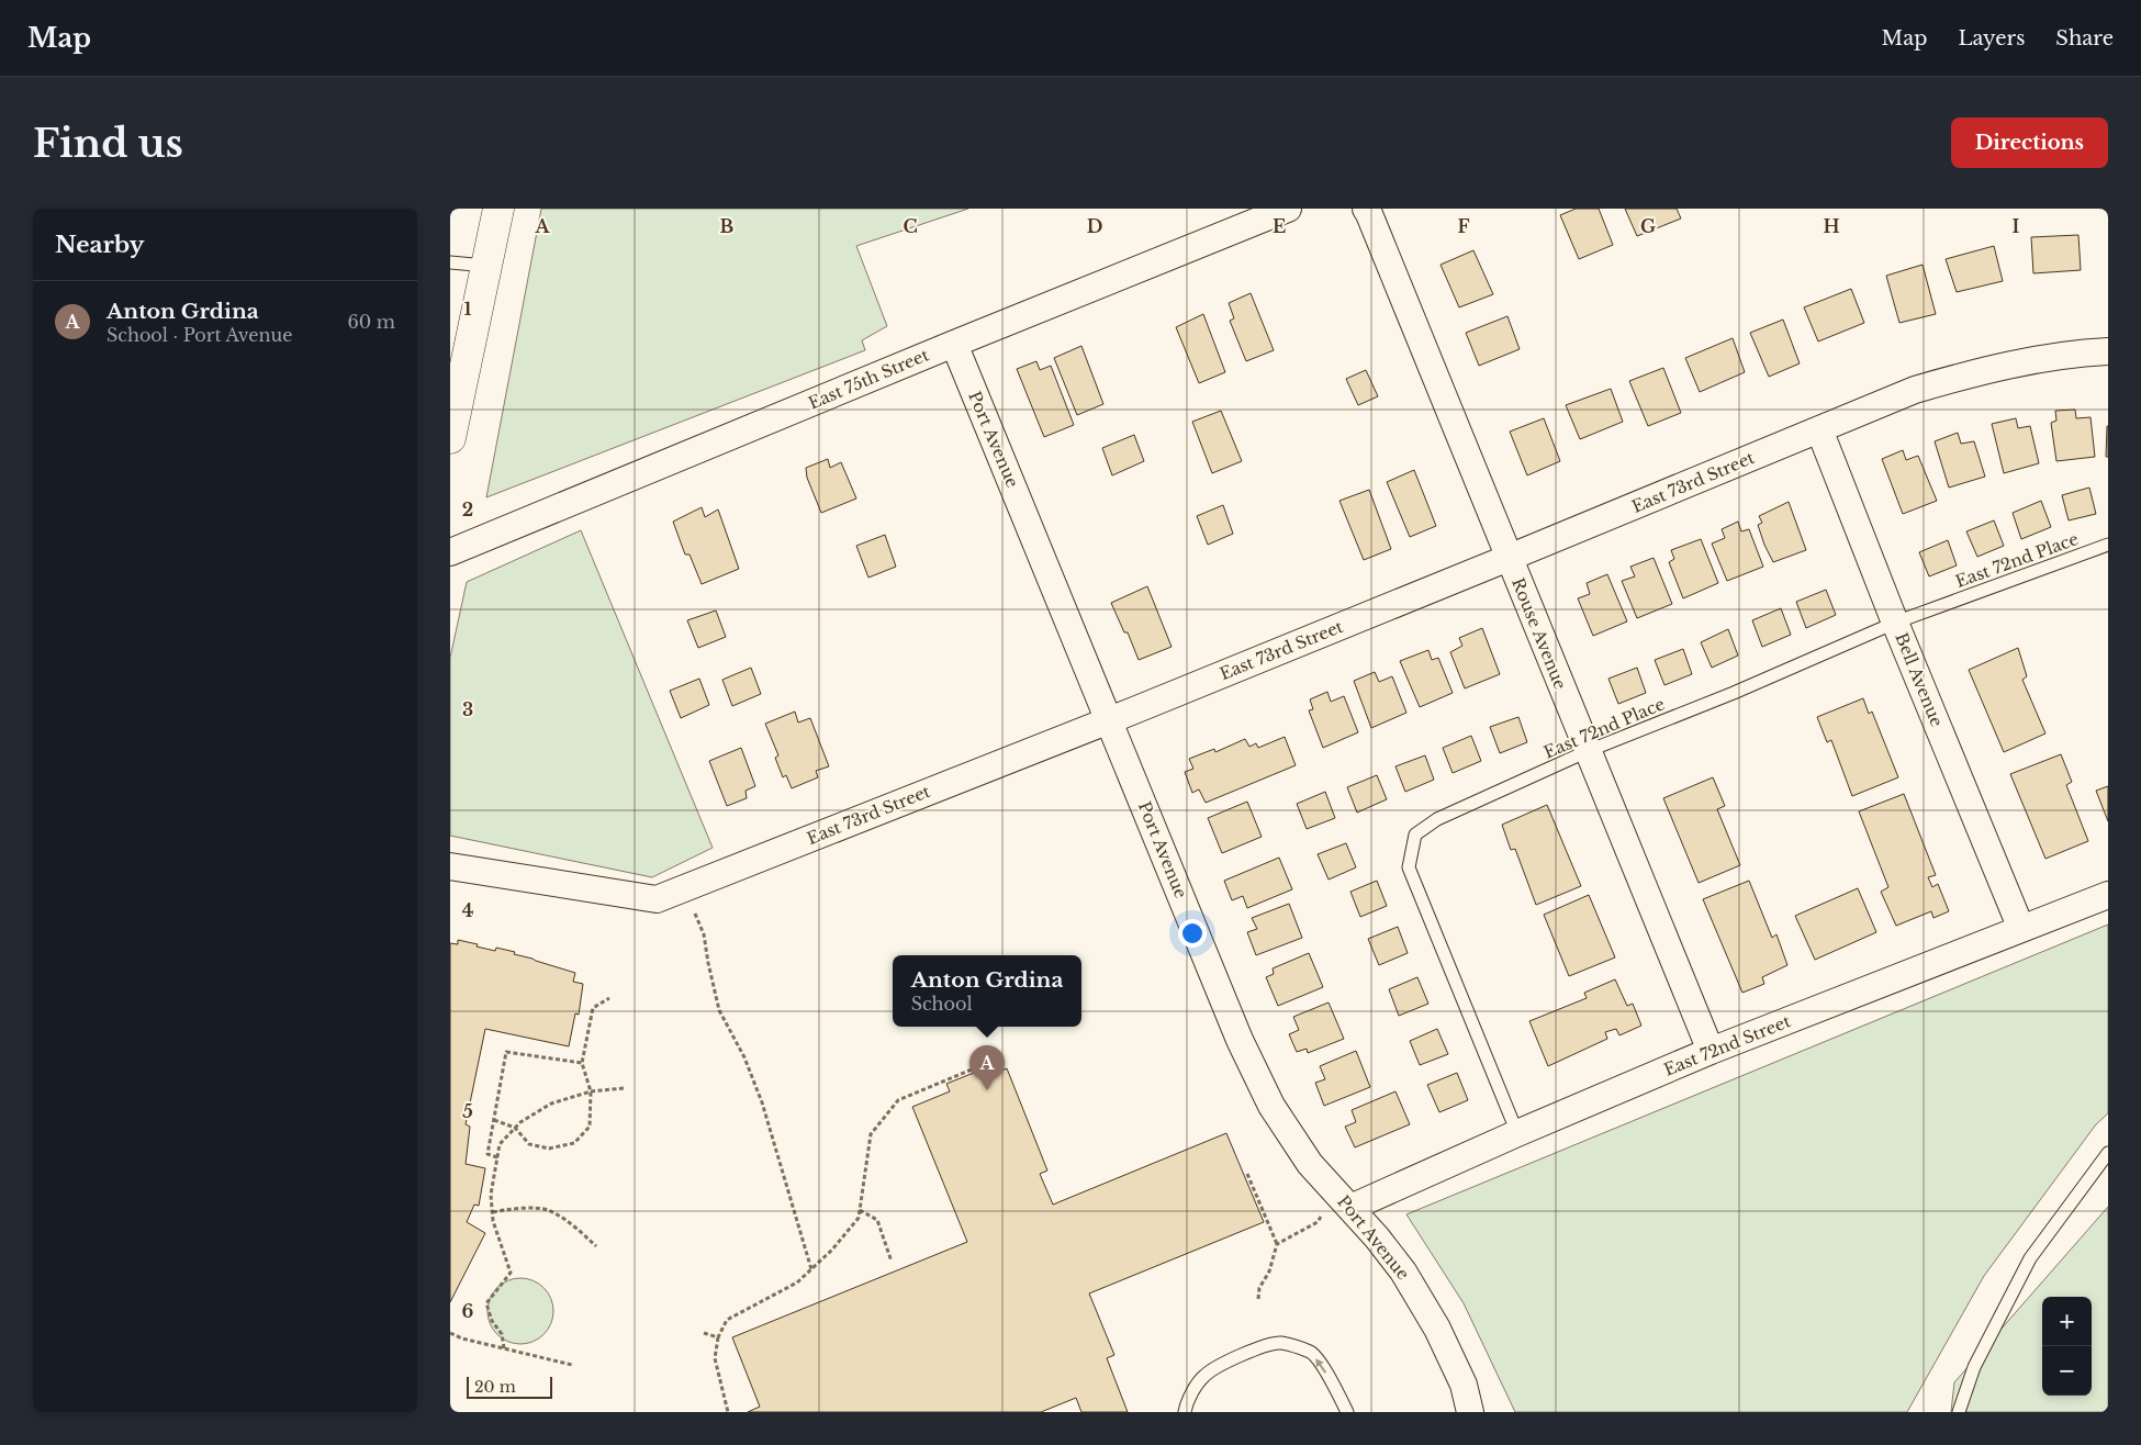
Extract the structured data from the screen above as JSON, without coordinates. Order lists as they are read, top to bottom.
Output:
{
  "streets": {
    "street": [
      "East 75th Street",
      "Port Avenue",
      "East 73rd Street",
      "Rouse Avenue",
      "Bell Avenue",
      "East 72nd Street"
    ],
    "lane": ["East 72nd Place"]
  },
  "crossings": [
    ["East 75th Street", "Port Avenue"],
    ["Port Avenue", "East 73rd Street"],
    ["Port Avenue", "East 72nd Street"],
    ["East 73rd Street", "Rouse Avenue"],
    ["East 73rd Street", "Bell Avenue"],
    ["East 72nd Place", "Rouse Avenue"],
    ["East 72nd Place", "Bell Avenue"],
    ["East 72nd Place", "East 72nd Street"],
    ["Rouse Avenue", "East 72nd Street"],
    ["Bell Avenue", "East 72nd Street"]
  ],
  "scale_bar": "20 m",
  "page": {
    "header": "Map",
    "nav": ["Map", "Layers", "Share"],
    "buttons": "Directions",
    "title": "Find us",
    "heading": "Nearby",
    "list": [
      {
        "mark": "A",
        "name": "Anton Grdina",
        "note": "School · Port Avenue",
        "value": "60 m"
      }
    ],
    "popup": ["Anton Grdina", "School"],
    "pins": "A",
    "map_buttons": ["+", "−"],
    "scale": "20 m"
  },
  "grid": {
    "columns": [
      "A",
      "B",
      "C",
      "D",
      "E",
      "F",
      "G",
      "H",
      "I"
    ],
    "rows": [
      "1",
      "2",
      "3",
      "4",
      "5",
      "6"
    ]
  }
}
